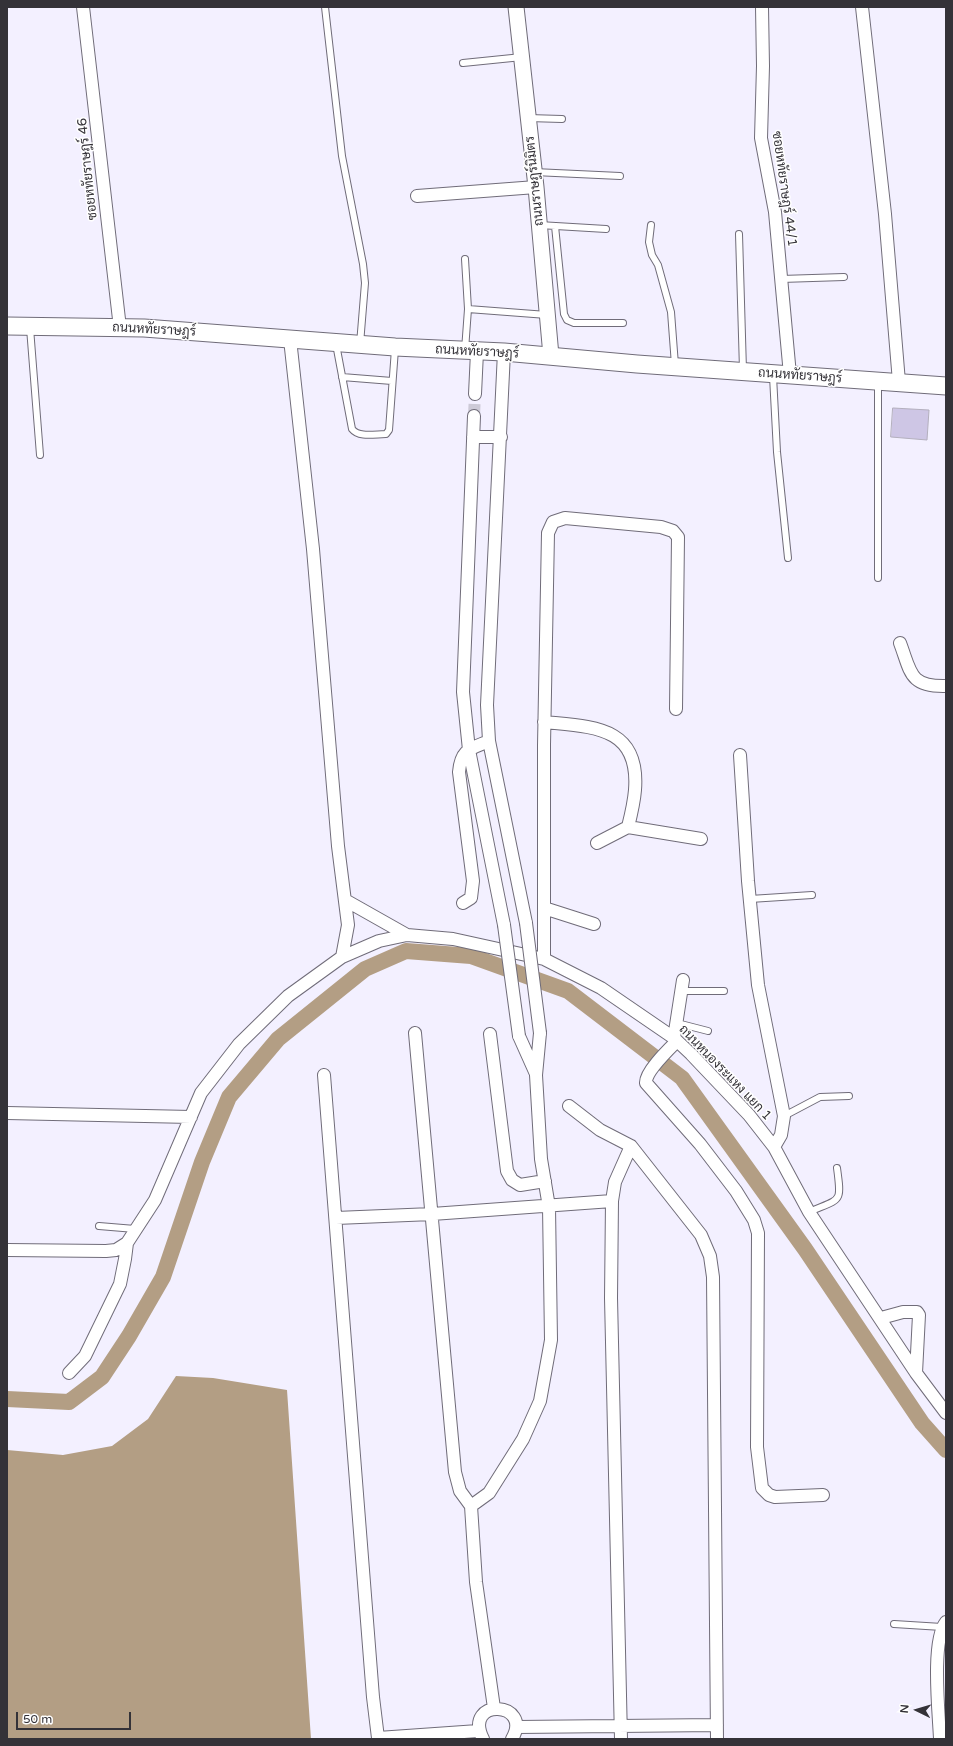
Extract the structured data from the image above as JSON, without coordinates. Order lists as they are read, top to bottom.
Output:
{
  "streets": {
    "main road": ["ถนนหทัยราษฎร์"],
    "street": [
      "ซอยหทัยราษฎร์ 46",
      "ถนนราษฎร์นิมิตร",
      "ซอยหทัยราษฎร์ 44/1",
      "ถนนหนองระแหง แยก 1"
    ]
  },
  "crossings": [
    ["ซอยหทัยราษฎร์ 46", "ถนนหทัยราษฎร์"],
    ["ถนนราษฎร์นิมิตร", "ถนนหทัยราษฎร์"],
    ["ซอยหทัยราษฎร์ 44/1", "ถนนหทัยราษฎร์"]
  ],
  "scale_bar": "50 m",
  "north": "left"
}
